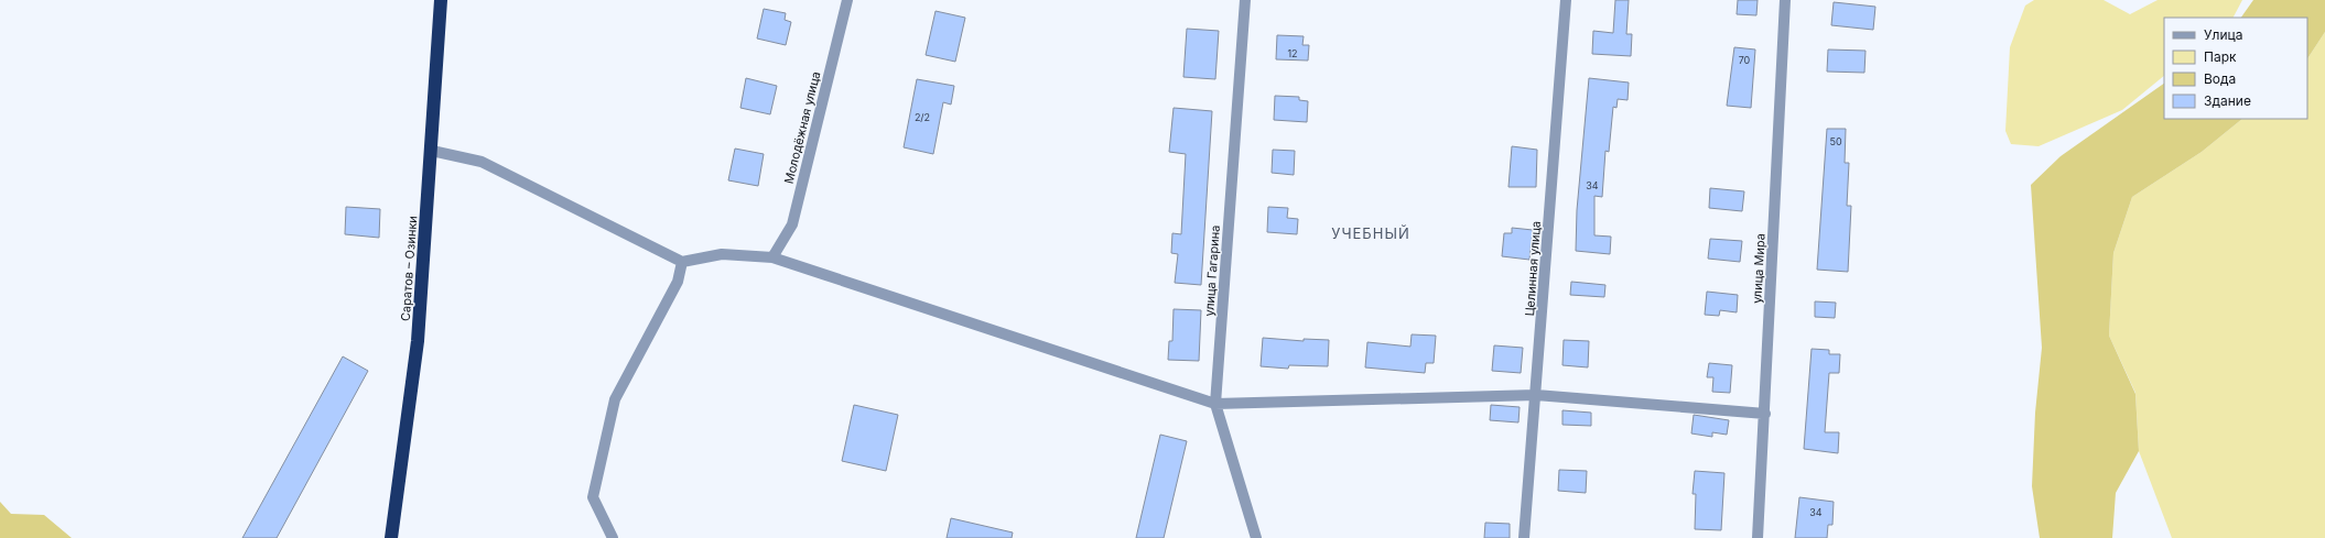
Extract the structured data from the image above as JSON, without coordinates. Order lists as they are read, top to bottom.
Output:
{
  "streets": {
    "highway": ["Саратов – Озинки"],
    "street": [
      "Молодёжная улица",
      "Целинная улица",
      "улица Мира",
      "улица Гагарина"
    ]
  },
  "districts": ["УЧЕБНЫЙ"],
  "house_numbers": [
    "12",
    "70",
    "2/2",
    "50",
    "34",
    "34"
  ],
  "legend": [
    "Улица",
    "Парк",
    "Вода",
    "Здание"
  ]
}
